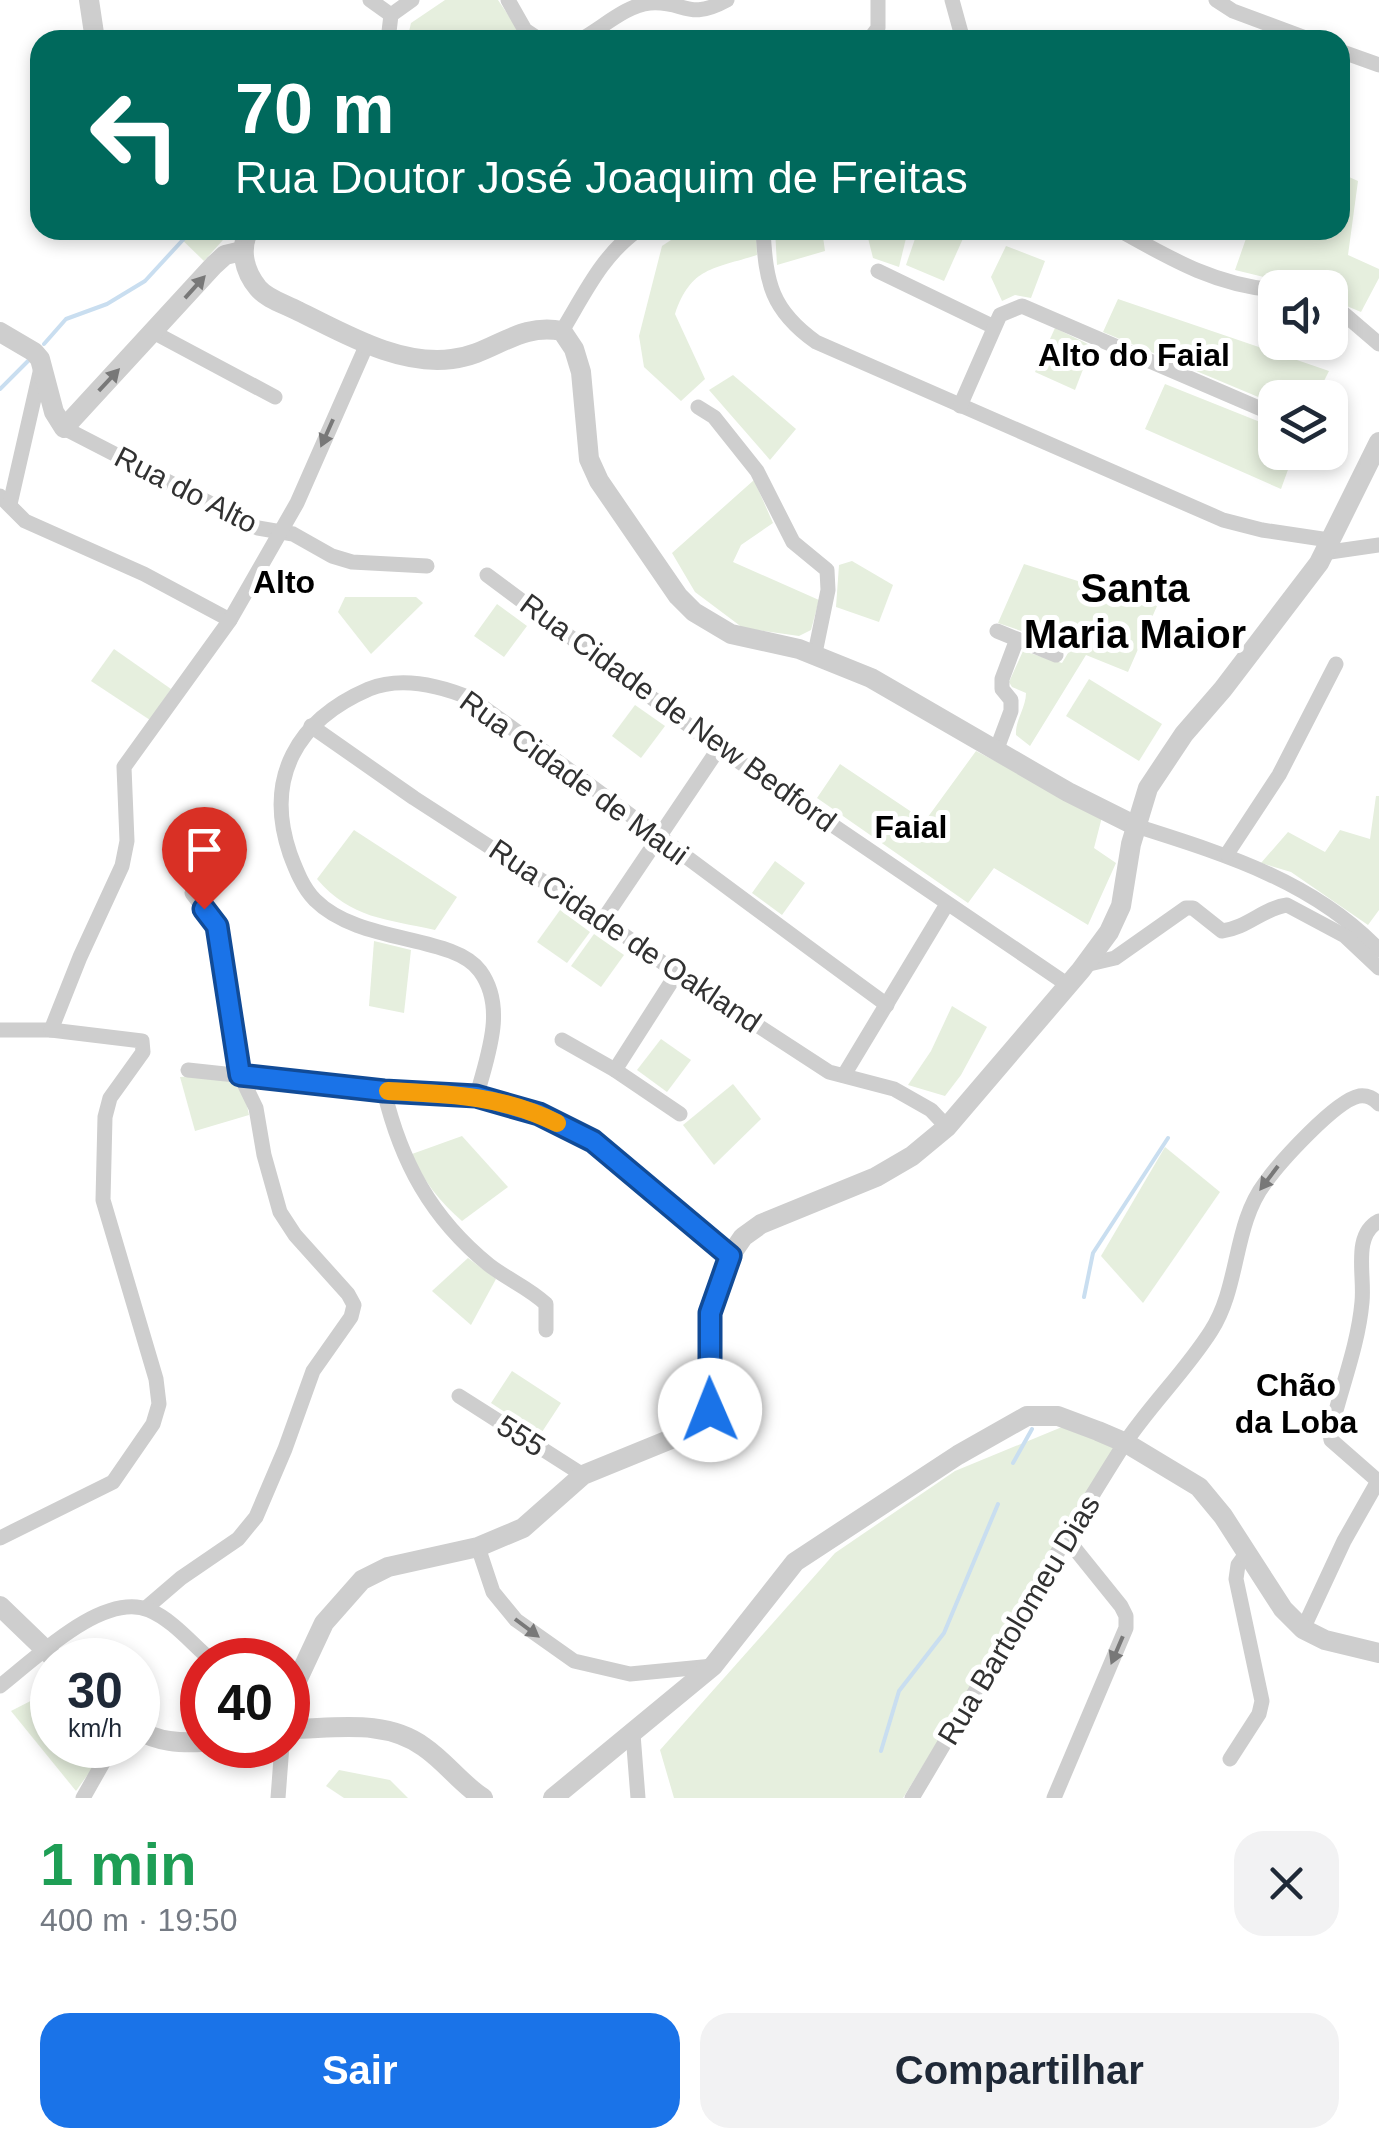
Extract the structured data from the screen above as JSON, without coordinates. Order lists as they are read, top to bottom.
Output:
{
  "streets": {
    "street": [
      "Rua do Alto",
      "Rua Cidade de New Bedford",
      "Rua Cidade de Maui",
      "Rua Cidade de Oakland",
      "555",
      "Rua Bartolomeu Dias"
    ]
  },
  "crossings": [
    ["Rua Cidade de Maui", "Rua Cidade de Oakland"]
  ],
  "one_way": ["Rua Bartolomeu Dias"],
  "districts": [
    "Alto do Faial",
    "Alto",
    "Santa Maria Maior",
    "Faial",
    "Chão da Loba"
  ],
  "page": {
    "turn": ["70 m", "Rua Doutor José Joaquim de Freitas"],
    "speed": "30 km/h",
    "limit": "40",
    "heading": ["1 min", "400 m · 19:50"],
    "buttons": ["Sair", "Compartilhar"]
  }
}
